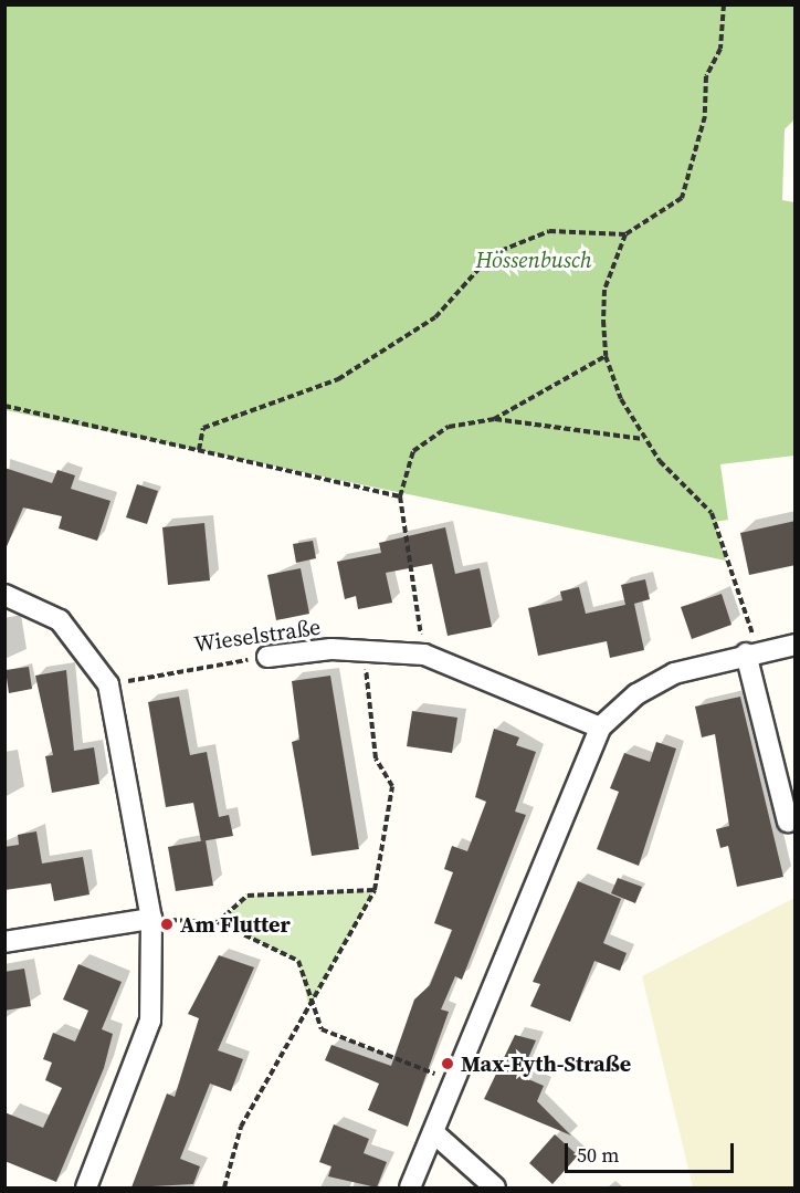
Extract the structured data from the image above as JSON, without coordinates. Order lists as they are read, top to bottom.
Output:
{
  "streets": {
    "street": ["Wieselstraße"]
  },
  "parks": ["Hössenbusch"],
  "places": ["Am Flutter", "Max-Eyth-Straße"],
  "scale_bar": "50 m"
}
